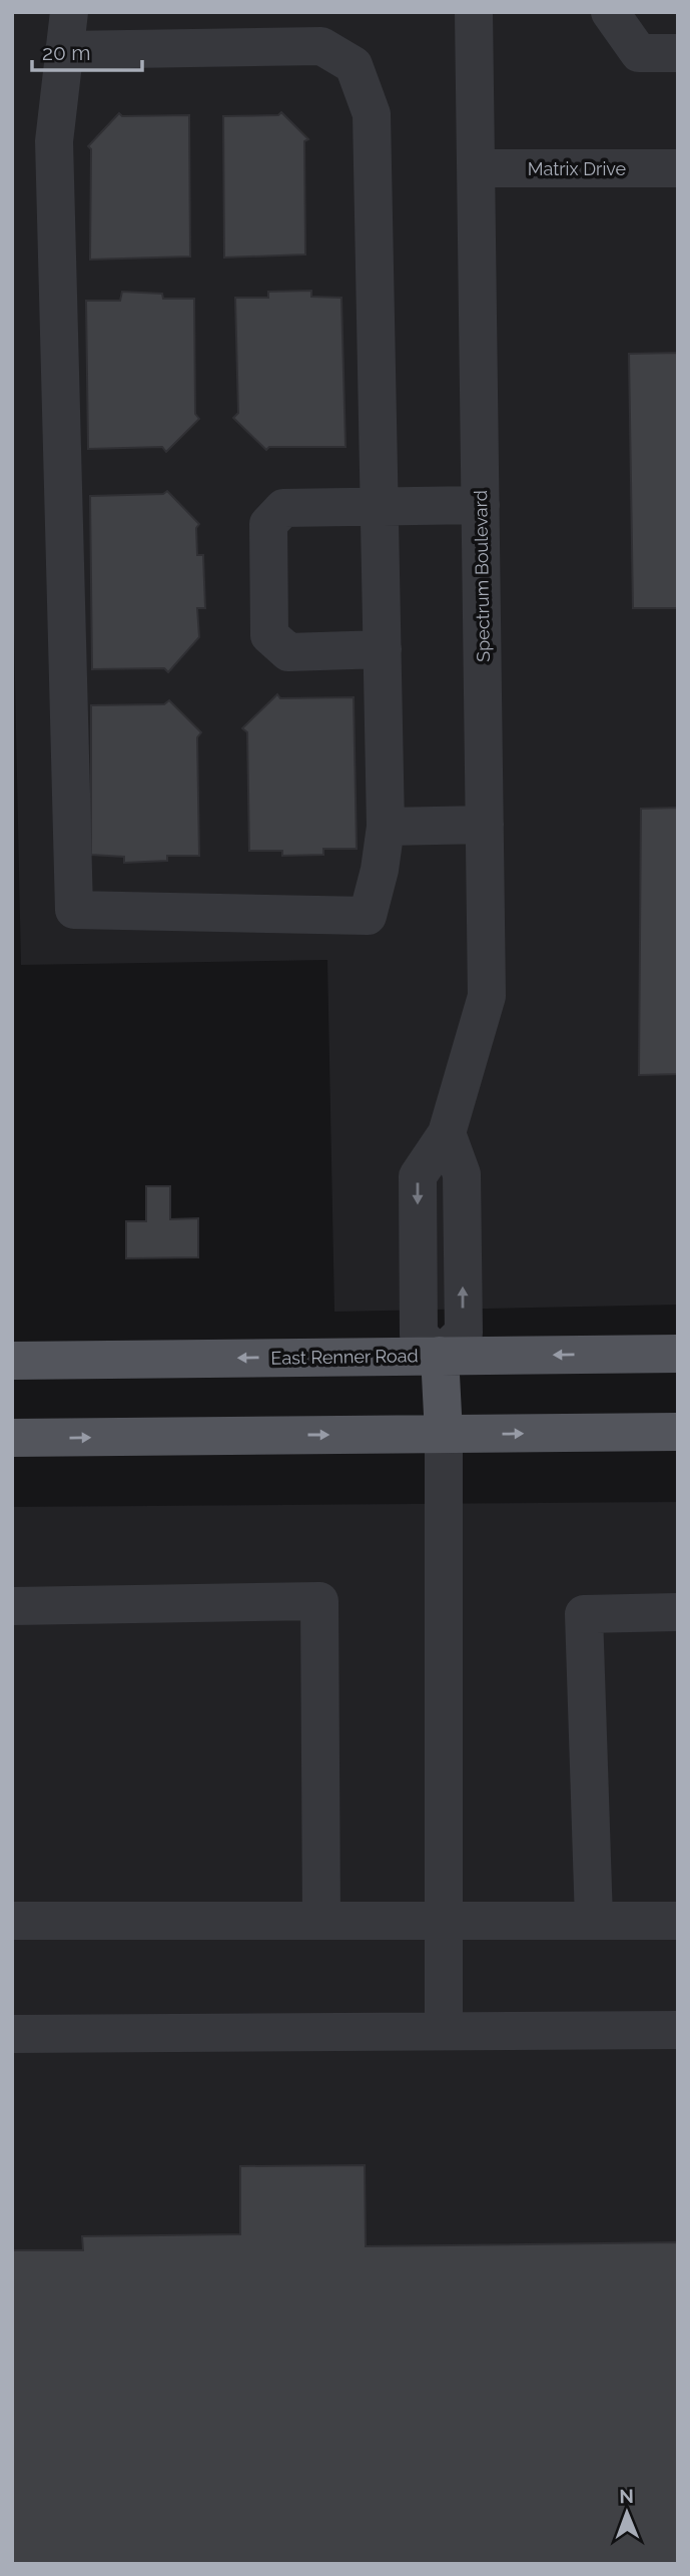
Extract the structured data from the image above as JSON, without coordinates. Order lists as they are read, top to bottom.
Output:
{
  "streets": {
    "main road": ["East Renner Road"],
    "street": ["Matrix Drive", "Spectrum Boulevard"]
  },
  "crossings": [
    ["Matrix Drive", "Spectrum Boulevard"],
    ["Spectrum Boulevard", "East Renner Road"]
  ],
  "scale_bar": "20 m",
  "north": "top"
}
